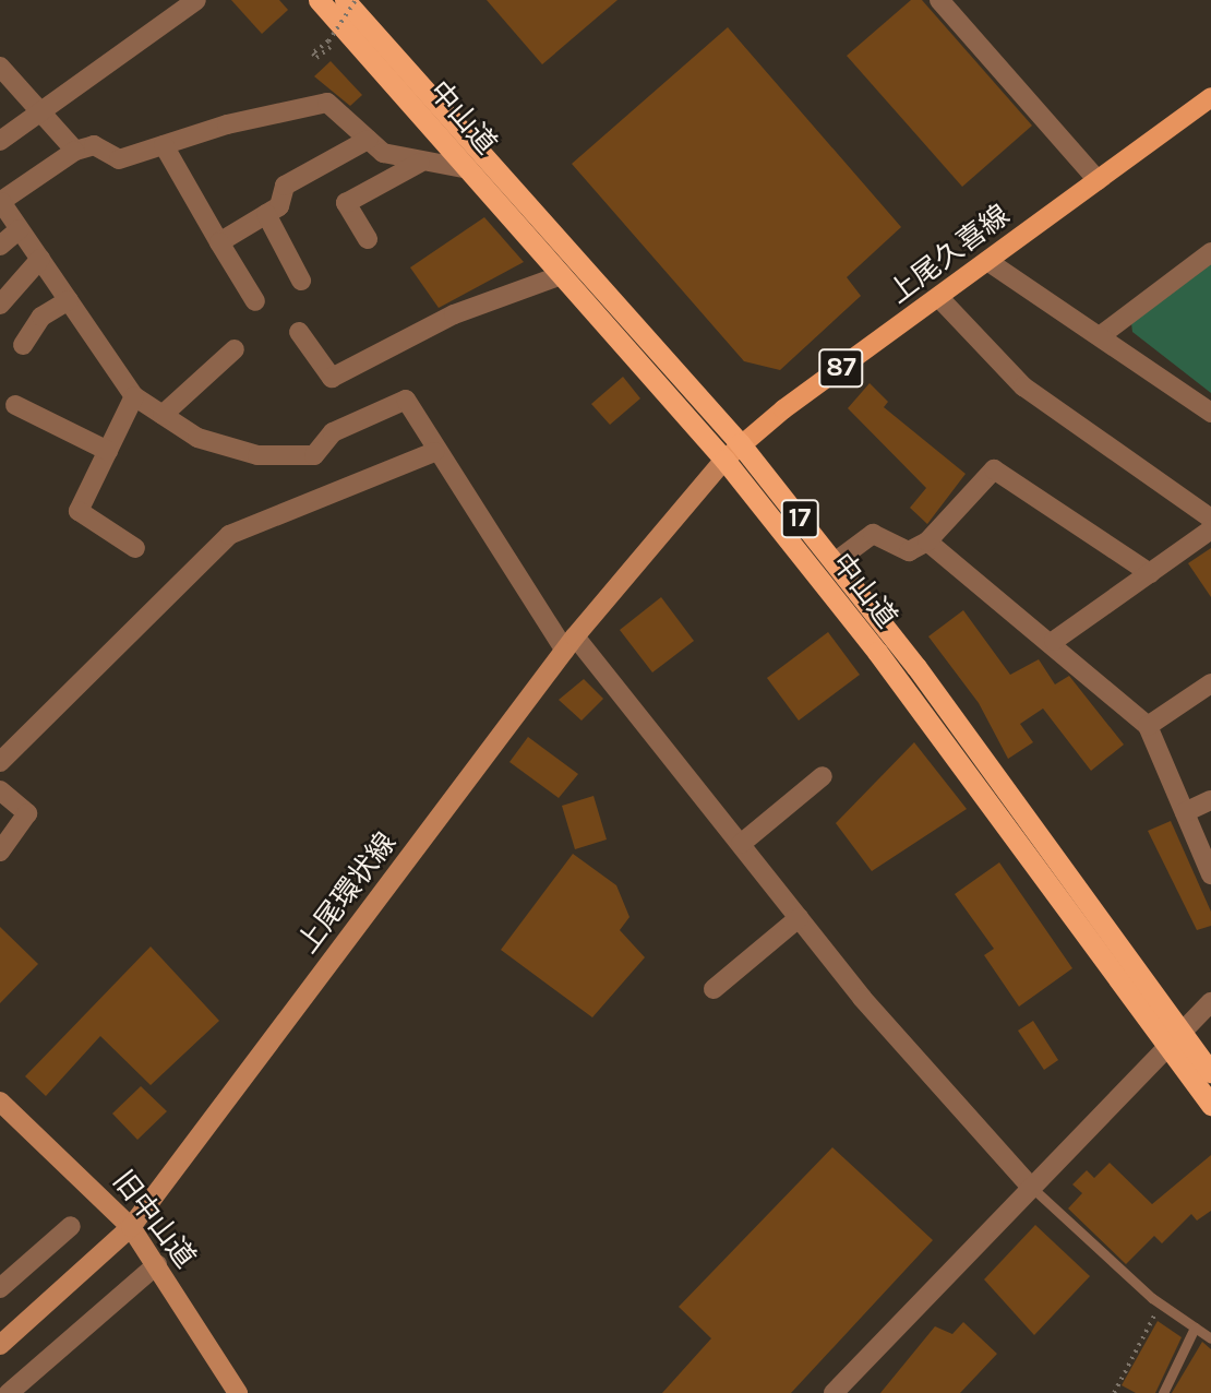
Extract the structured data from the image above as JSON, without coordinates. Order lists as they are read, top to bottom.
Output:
{
  "streets": {
    "highway": ["中山道", "17"],
    "main road": [
      "上尾久喜線",
      "87",
      "上尾環状線",
      "旧中山道"
    ]
  },
  "crossings": [
    ["中山道", "上尾久喜線"],
    ["中山道", "上尾環状線"],
    ["上尾久喜線", "上尾環状線"],
    ["上尾環状線", "旧中山道"]
  ]
}
